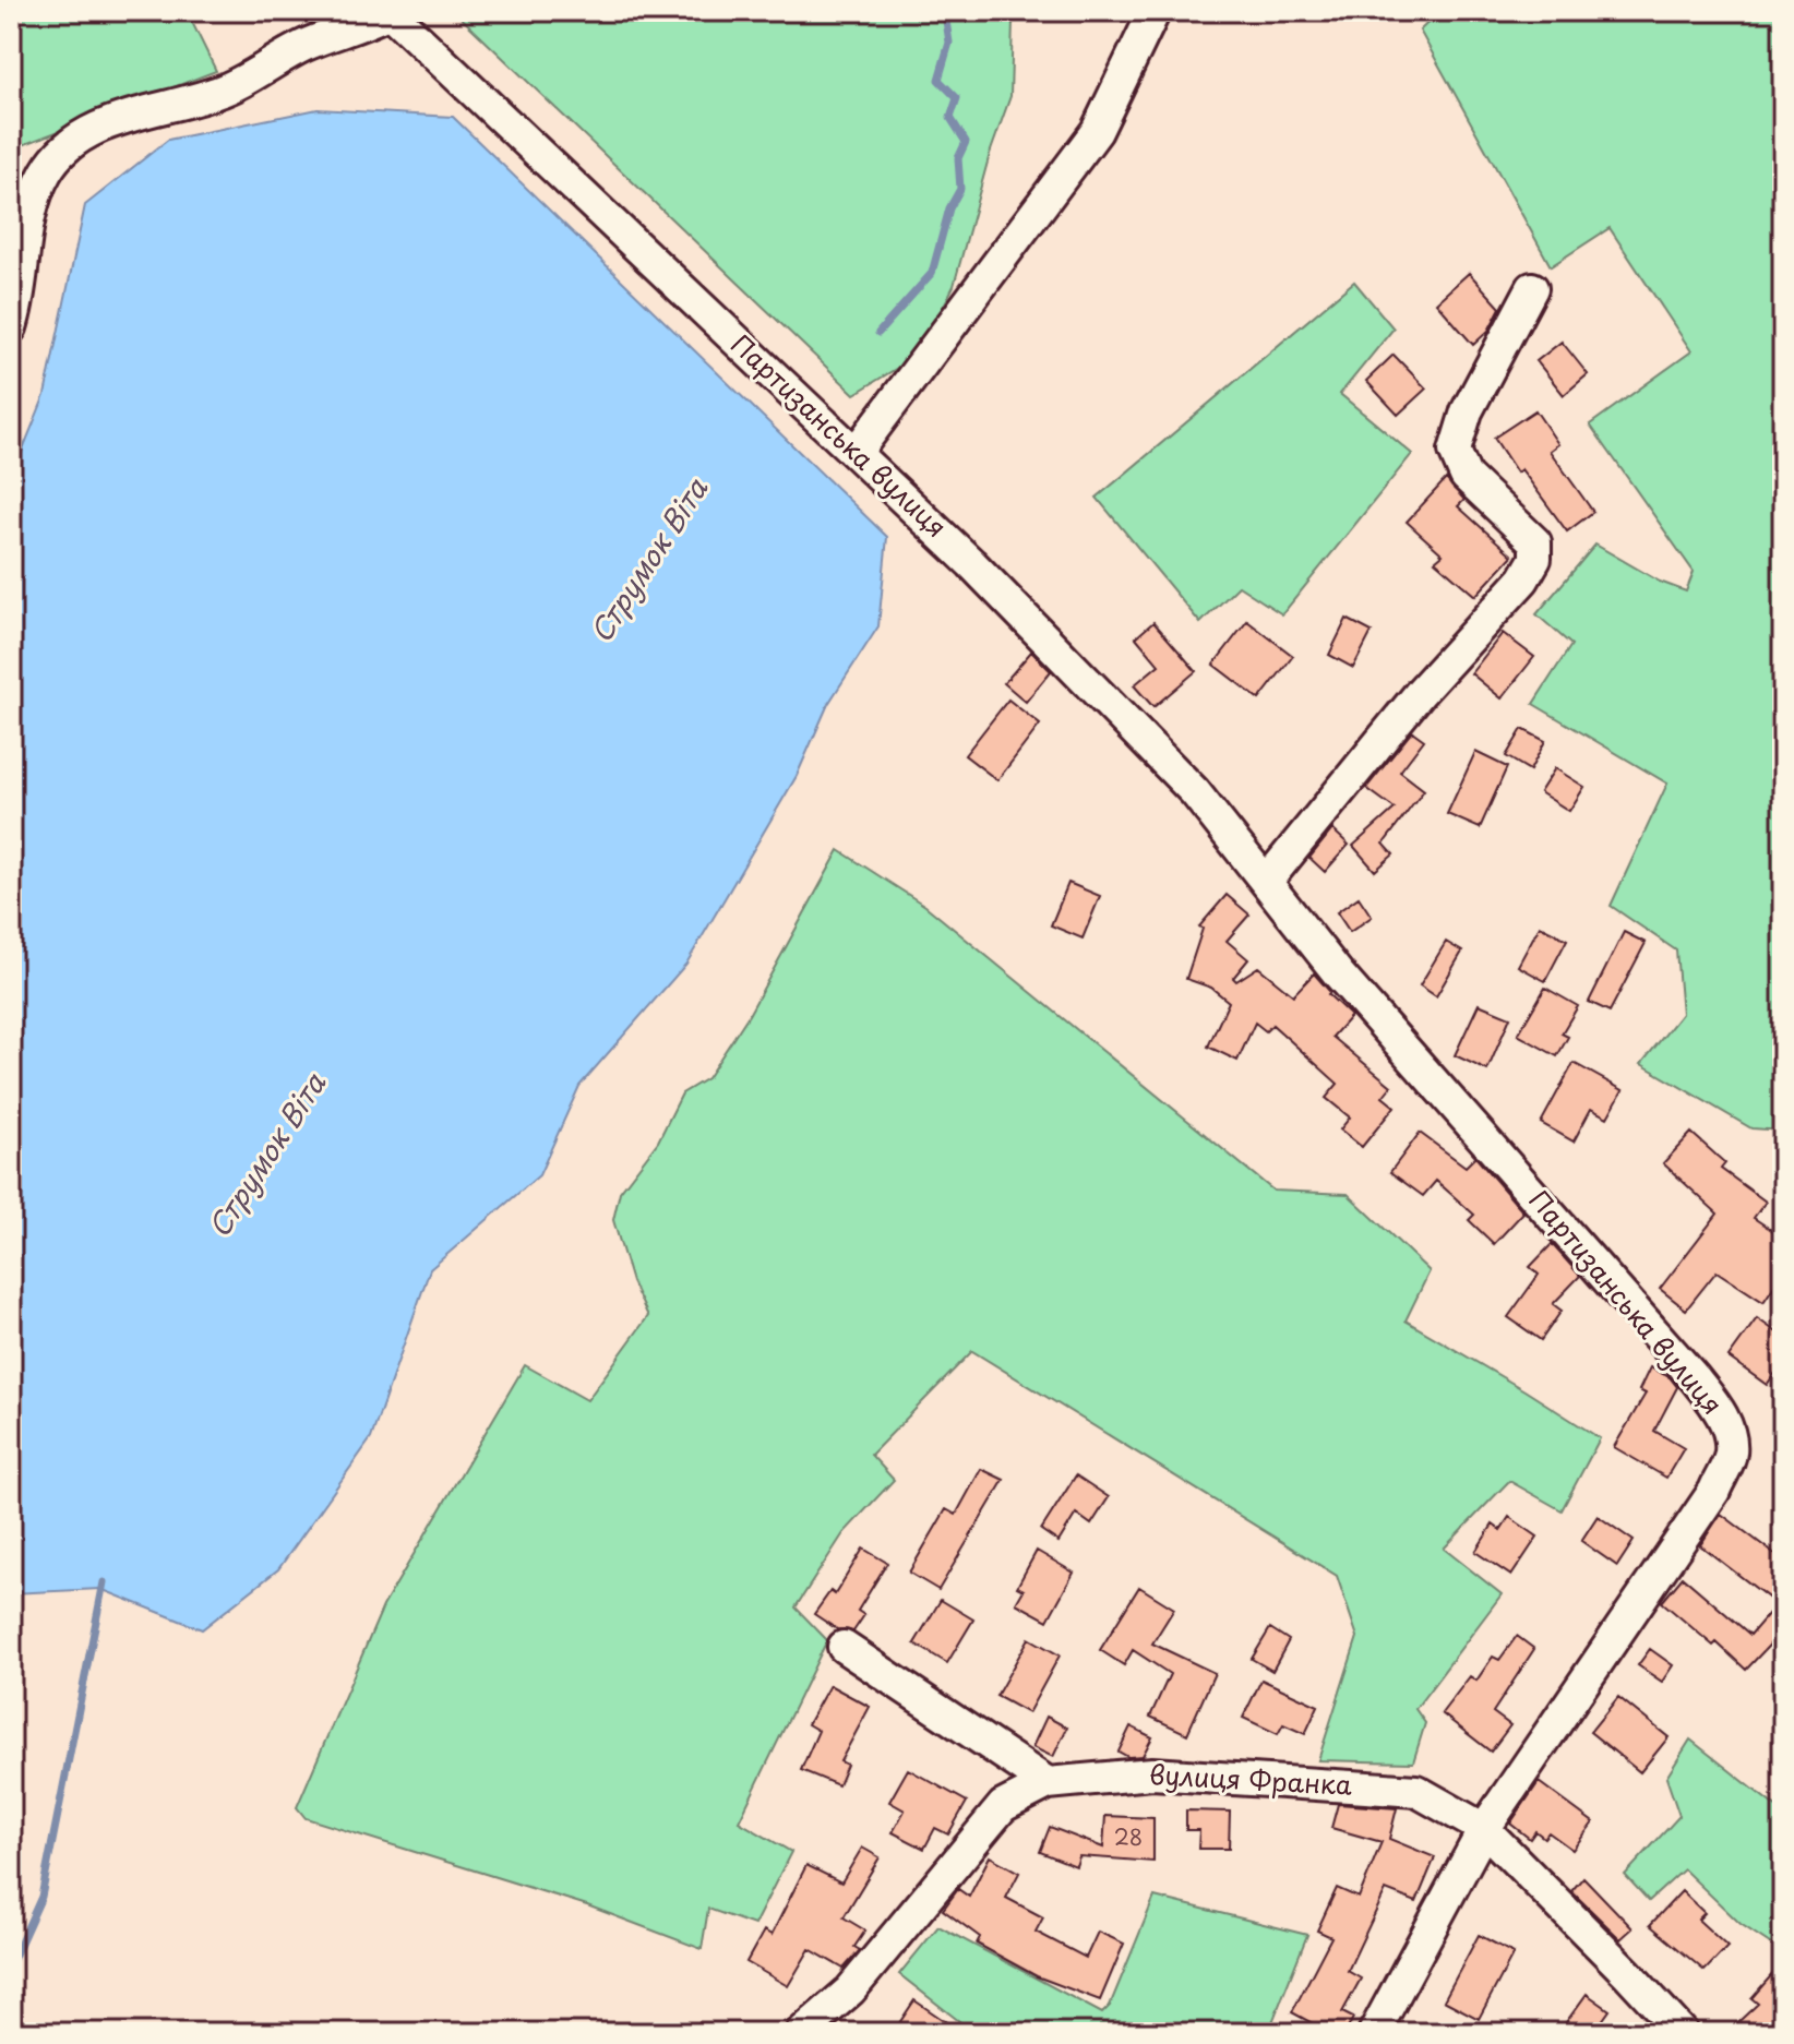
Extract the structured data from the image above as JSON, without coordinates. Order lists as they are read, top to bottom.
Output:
{
  "streets": {
    "street": ["Партизанська вулиця", "вулиця Франка"]
  },
  "crossings": [
    ["Партизанська вулиця", "вулиця Франка"]
  ],
  "water": ["Струмок Віта"],
  "house_numbers": ["28"]
}
